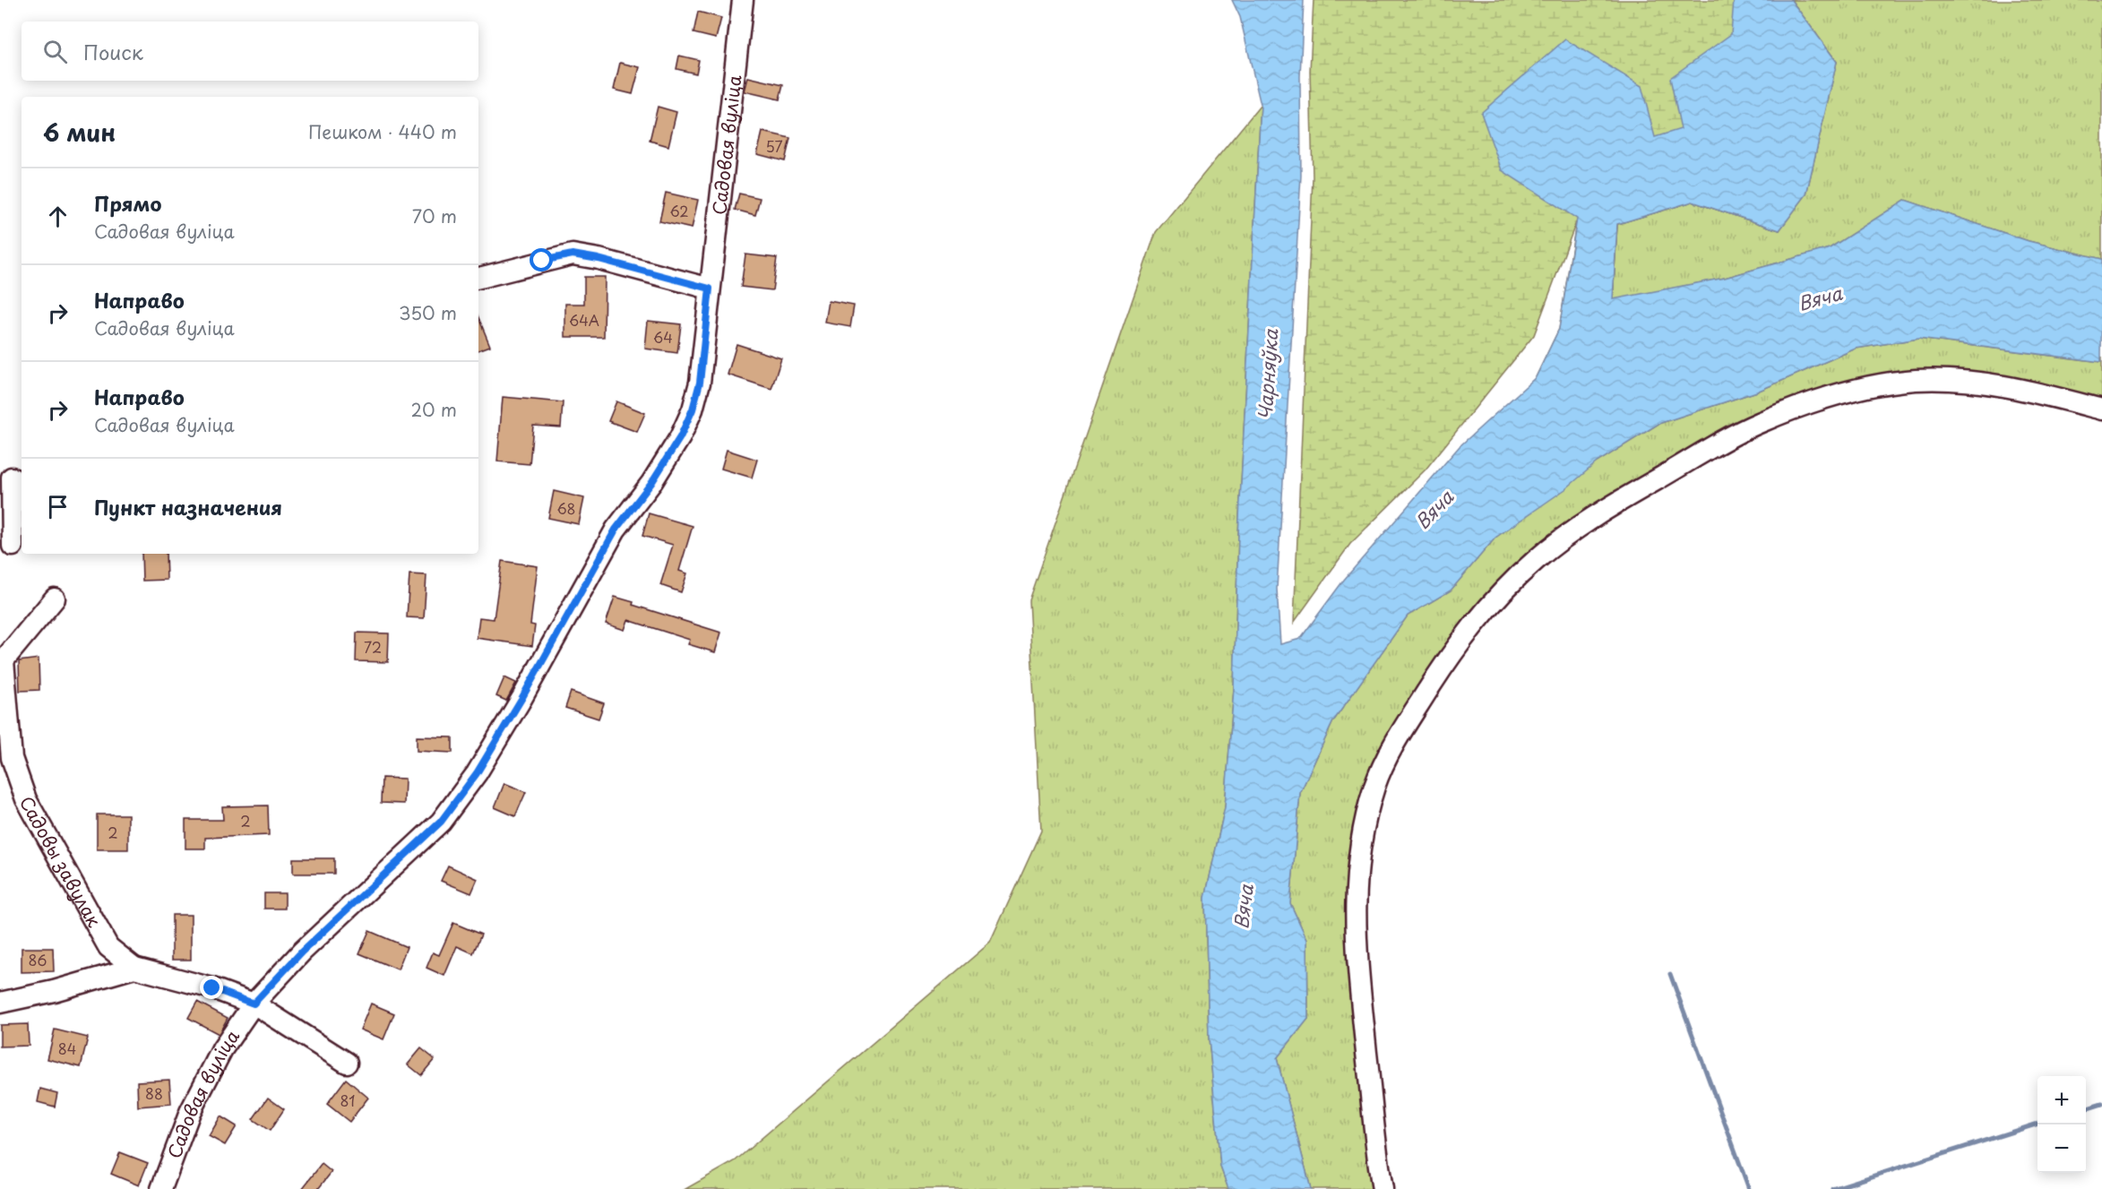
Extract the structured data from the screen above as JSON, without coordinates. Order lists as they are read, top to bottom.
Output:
{
  "streets": {
    "street": ["Садовая вуліца", "Садовы завулак"]
  },
  "water": ["Вяча", "Чарняўка"],
  "house_numbers": [
    "57",
    "62",
    "64А",
    "64",
    "68",
    "72",
    "2",
    "2",
    "86",
    "84",
    "88",
    "81"
  ],
  "page": {
    "search": "Поиск",
    "heading": ["6 мин", "Пешком · 440 m"],
    "list": [
      ["Прямо", "Садовая вуліца", "70 m"],
      ["Направо", "Садовая вуліца", "350 m"],
      ["Направо", "Садовая вуліца", "20 m"],
      "Пункт назначения"
    ],
    "map_buttons": ["+", "−"]
  }
}
